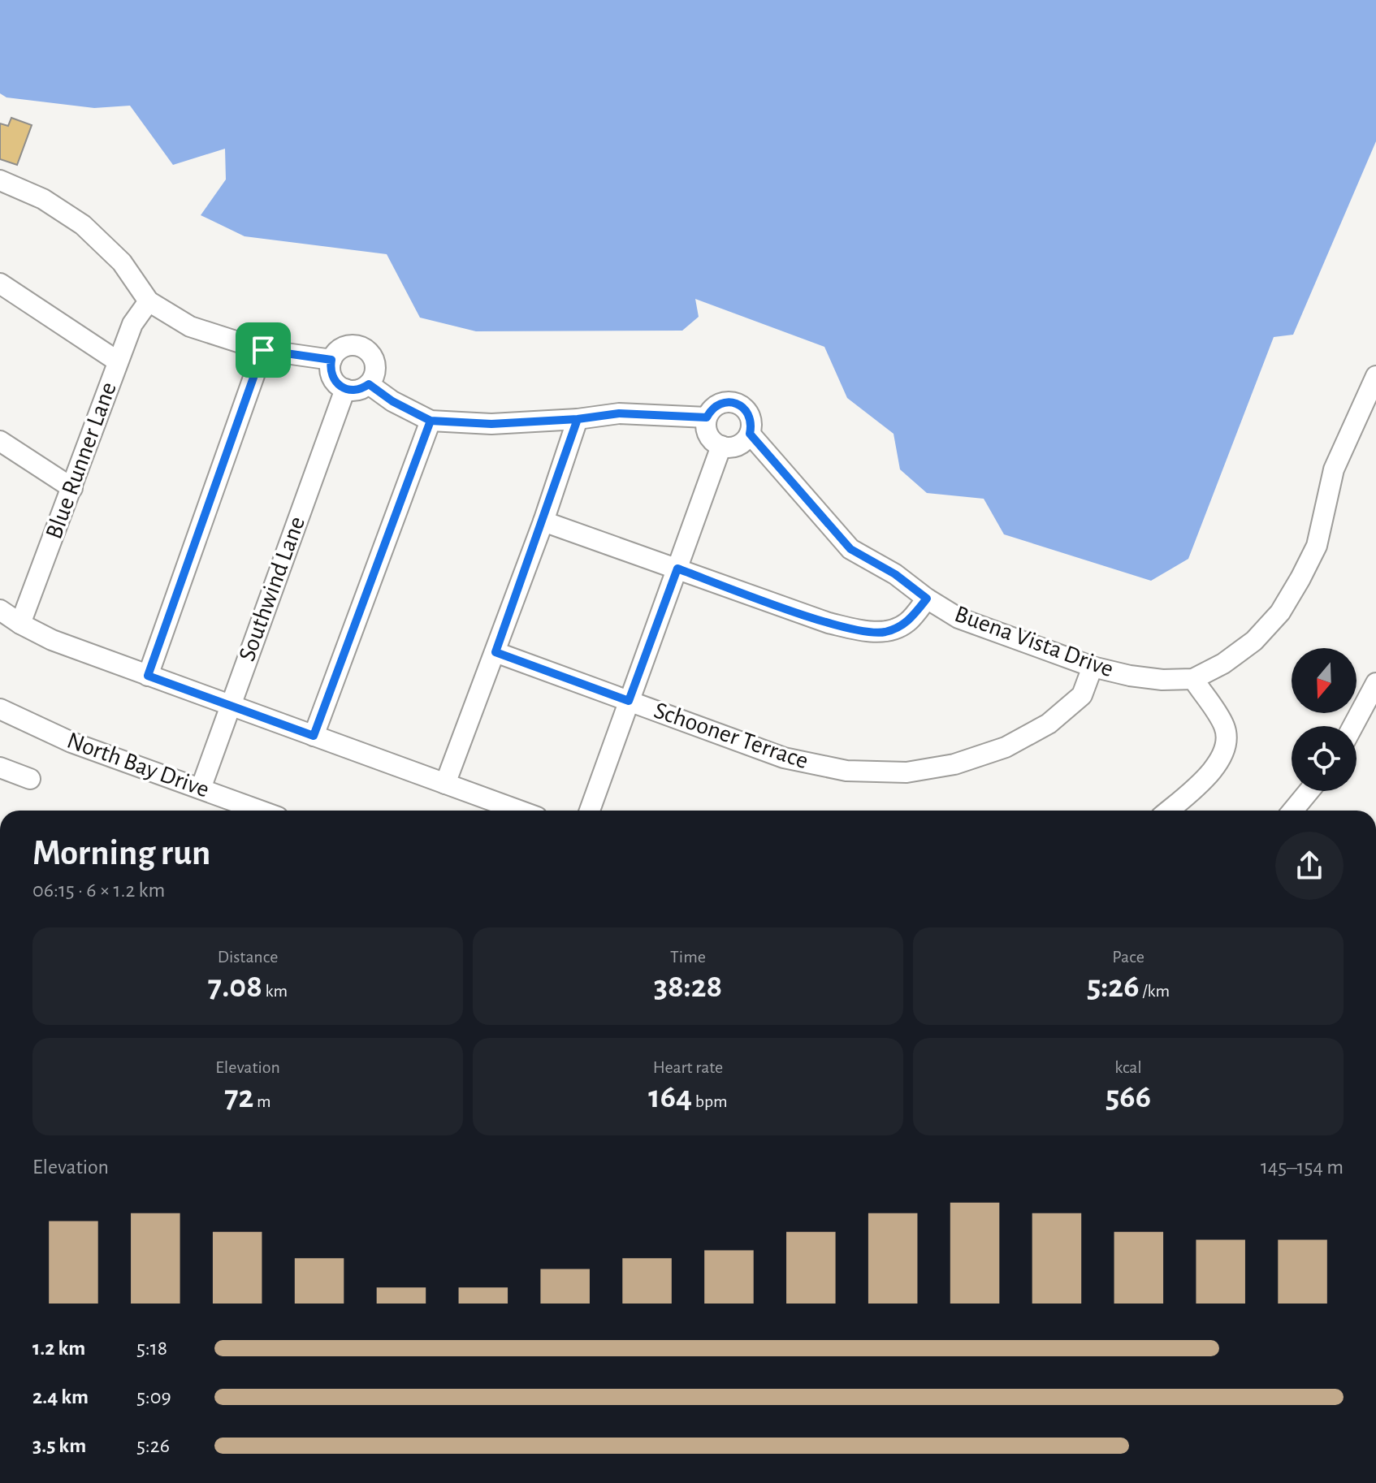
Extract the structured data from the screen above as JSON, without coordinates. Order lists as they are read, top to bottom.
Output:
{
  "streets": {
    "street": [
      "Blue Runner Lane",
      "Southwind Lane",
      "Buena Vista Drive",
      "Schooner Terrace",
      "North Bay Drive"
    ]
  },
  "crossings": [
    ["Southwind Lane", "North Bay Drive"],
    ["Buena Vista Drive", "Schooner Terrace"]
  ],
  "north": "bottom",
  "page": {
    "heading": ["Morning run", "06:15 · 6 × 1.2 km"],
    "stats": [
      ["Distance", "7.08 km"],
      ["Time", "38:28"],
      ["Pace", "5:26 /km"],
      ["Elevation", "72 m"],
      ["Heart rate", "164 bpm"],
      ["kcal", "566"]
    ],
    "chart": ["Elevation", "145–154 m"],
    "list": [
      {
        "name": "1.2 km",
        "note": "5:18"
      },
      {
        "name": "2.4 km",
        "note": "5:09"
      },
      {
        "name": "3.5 km",
        "note": "5:26"
      }
    ]
  }
}
